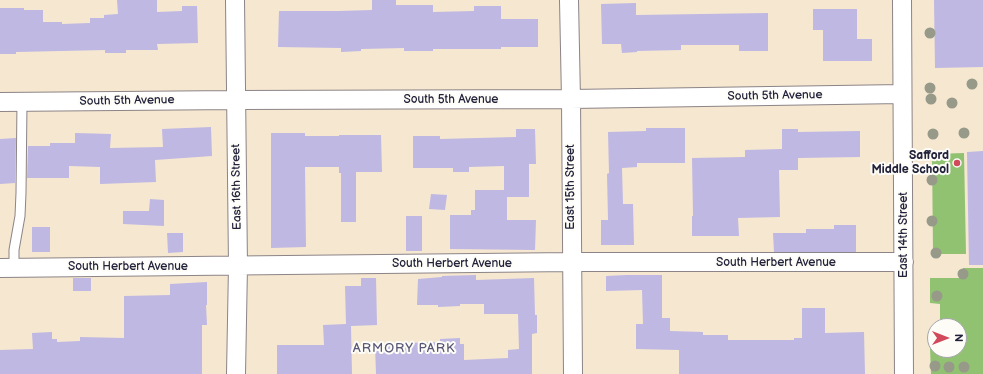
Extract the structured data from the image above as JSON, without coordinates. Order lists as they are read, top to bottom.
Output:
{
  "streets": {
    "street": [
      "South 5th Avenue",
      "East 16th Street",
      "East 15th Street",
      "East 14th Street",
      "South Herbert Avenue"
    ]
  },
  "crossings": [
    ["South 5th Avenue", "East 16th Street"],
    ["South 5th Avenue", "East 15th Street"],
    ["South 5th Avenue", "East 14th Street"],
    ["East 16th Street", "South Herbert Avenue"],
    ["East 15th Street", "South Herbert Avenue"],
    ["East 14th Street", "South Herbert Avenue"]
  ],
  "districts": ["ARMORY PARK"],
  "places": ["Safford Middle School"],
  "north": "right"
}
